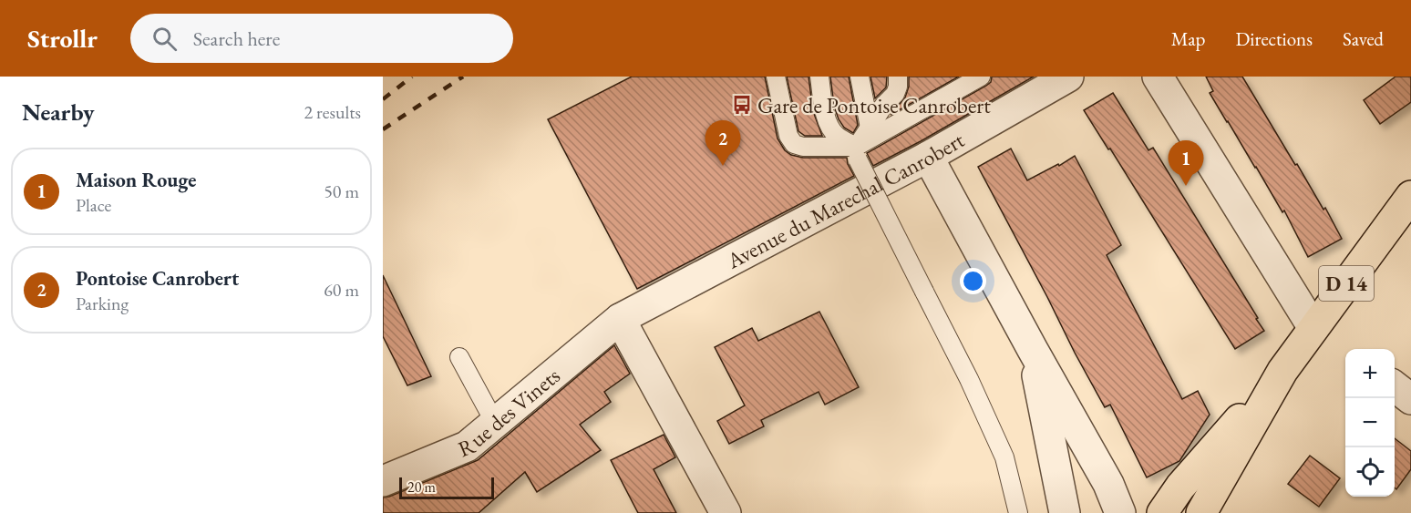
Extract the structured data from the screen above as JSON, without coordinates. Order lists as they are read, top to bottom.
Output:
{
  "streets": {
    "main road": ["D 14"],
    "street": ["Avenue du Marechal Canrobert", "Rue des Vinets"]
  },
  "crossings": [
    ["Avenue du Marechal Canrobert", "Rue des Vinets"]
  ],
  "places": {
    "bus stop": ["Gare de Pontoise Canrobert"]
  },
  "scale_bar": "20 m",
  "page": {
    "header": "Strollr",
    "search": "Search here",
    "nav": ["Map", "Directions", "Saved"],
    "heading": ["Nearby", "2 results"],
    "pins": ["2", "1"],
    "list": [
      {
        "mark": "1",
        "name": "Maison Rouge",
        "note": "Place",
        "value": "50 m"
      },
      {
        "mark": "2",
        "name": "Pontoise Canrobert",
        "note": "Parking",
        "value": "60 m"
      }
    ],
    "map_buttons": ["+", "−"],
    "scale": "20 m"
  }
}
